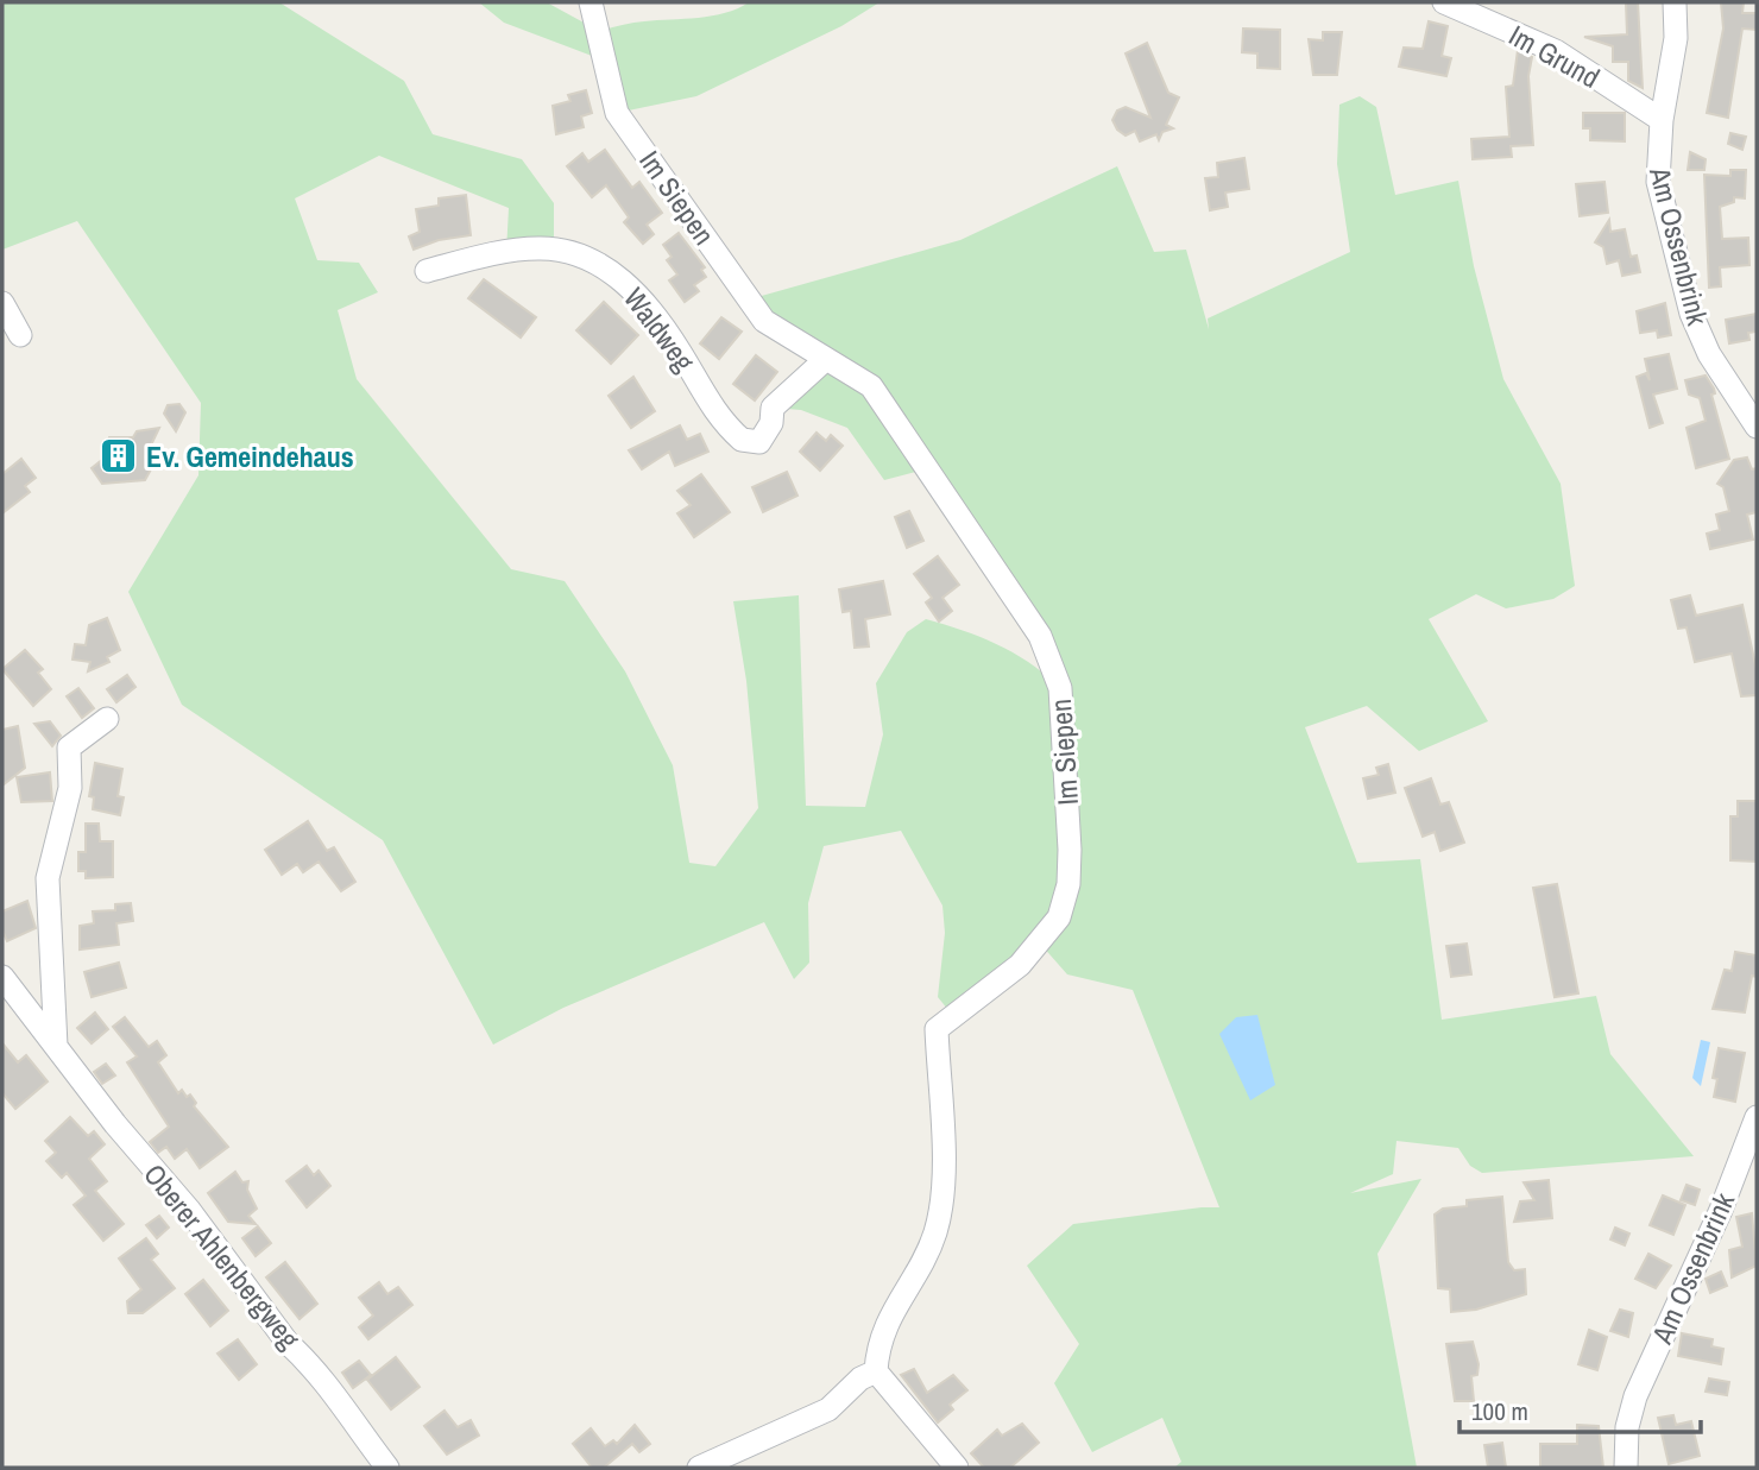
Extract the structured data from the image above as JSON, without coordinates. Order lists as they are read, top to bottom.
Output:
{
  "streets": {
    "street": [
      "Im Grund",
      "Im Siepen",
      "Am Ossenbrink",
      "Waldweg",
      "Oberer Ahlenbergweg"
    ]
  },
  "crossings": [
    ["Im Grund", "Am Ossenbrink"],
    ["Im Siepen", "Waldweg"]
  ],
  "places": {
    "building": ["Ev. Gemeindehaus"]
  },
  "scale_bar": "100 m"
}
